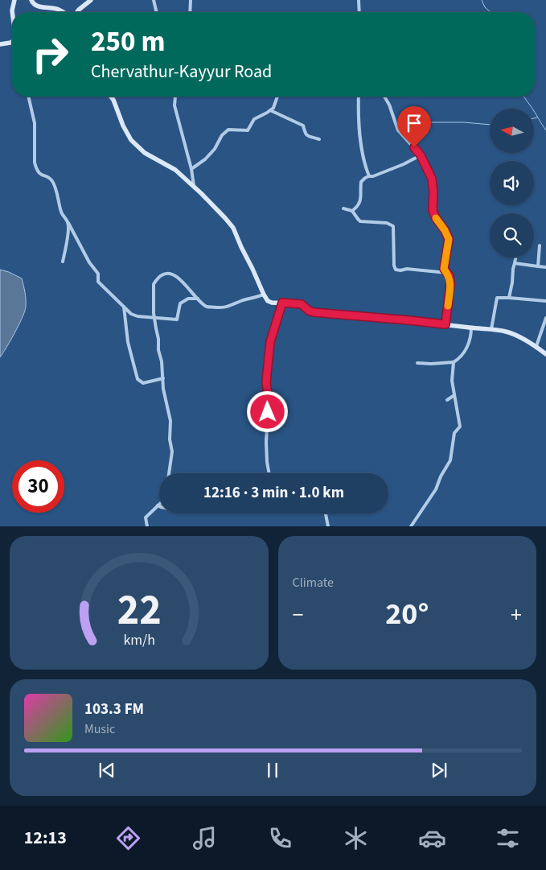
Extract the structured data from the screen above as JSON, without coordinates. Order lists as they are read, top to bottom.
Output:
{
  "north": "left",
  "page": {
    "turn": ["250 m", "Chervathur-Kayyur Road"],
    "limit": "30",
    "trip": "12:16 · 3 min · 1.0 km",
    "tile": "Climate",
    "heat": ["−", "20°", "+"],
    "song": ["103.3 FM", "Music"],
    "tabs": "12:13",
    "gauge": ["22", "km/h"]
  }
}
